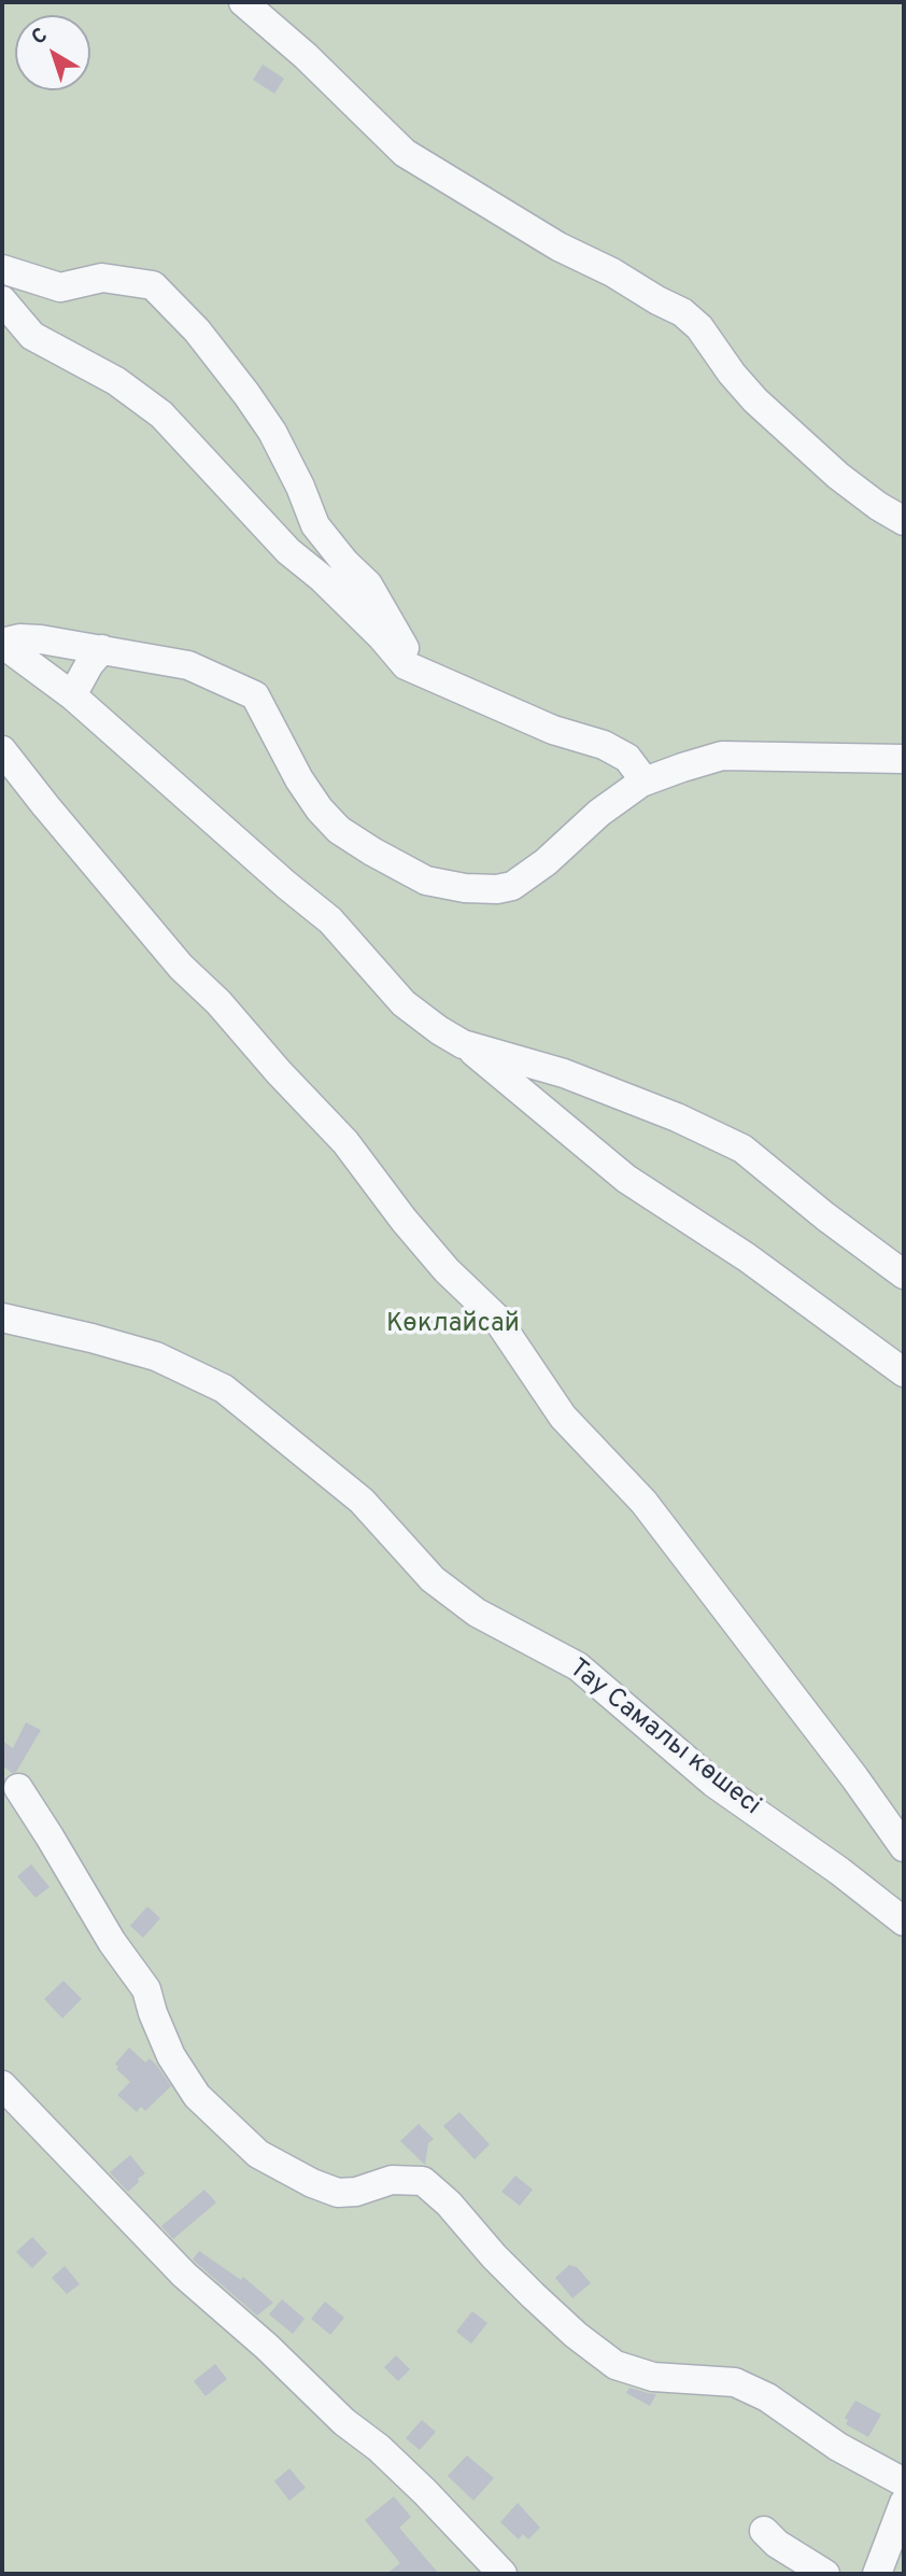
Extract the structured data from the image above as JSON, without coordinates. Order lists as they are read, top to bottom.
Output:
{
  "streets": {
    "street": ["Тау Самалы көшесі"]
  },
  "parks": ["Көклайсай"],
  "north": "top left"
}
